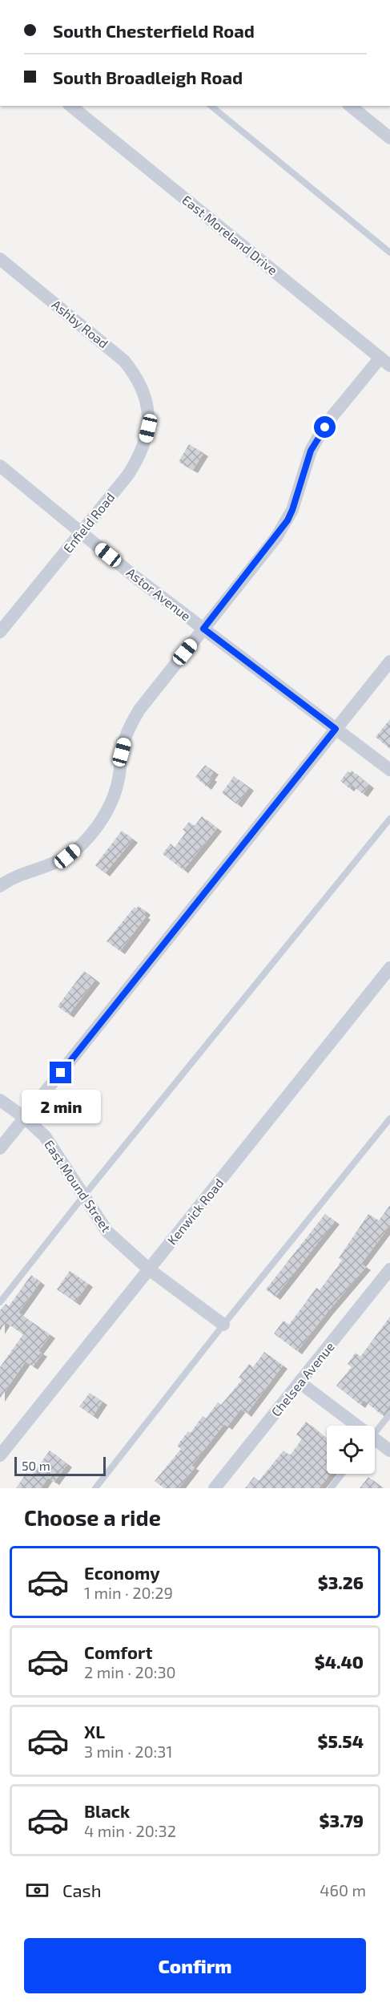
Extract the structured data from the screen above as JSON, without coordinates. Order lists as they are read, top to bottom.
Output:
{
  "streets": {
    "street": [
      "East Moreland Drive",
      "Ashby Road",
      "Enfield Road",
      "Astor Avenue",
      "East Mound Street",
      "Kenwick Road",
      "Chelsea Avenue"
    ]
  },
  "crossings": [
    ["Ashby Road", "Enfield Road"],
    ["Enfield Road", "Astor Avenue"],
    ["East Mound Street", "Kenwick Road"]
  ],
  "scale_bar": "50 m",
  "page": {
    "banner": ["South Chesterfield Road", "South Broadleigh Road"],
    "bubble": "2 min",
    "scale": "50 m",
    "heading": "Choose a ride",
    "list": [
      {
        "name": "Economy",
        "note": "1 min · 20:29",
        "value": "$3.26"
      },
      {
        "name": "Comfort",
        "note": "2 min · 20:30",
        "value": "$4.40"
      },
      {
        "name": "XL",
        "note": "3 min · 20:31",
        "value": "$5.54"
      },
      {
        "name": "Black",
        "note": "4 min · 20:32",
        "value": "$3.79"
      }
    ],
    "pay": ["Cash", "460 m"],
    "buttons": "Confirm"
  }
}
